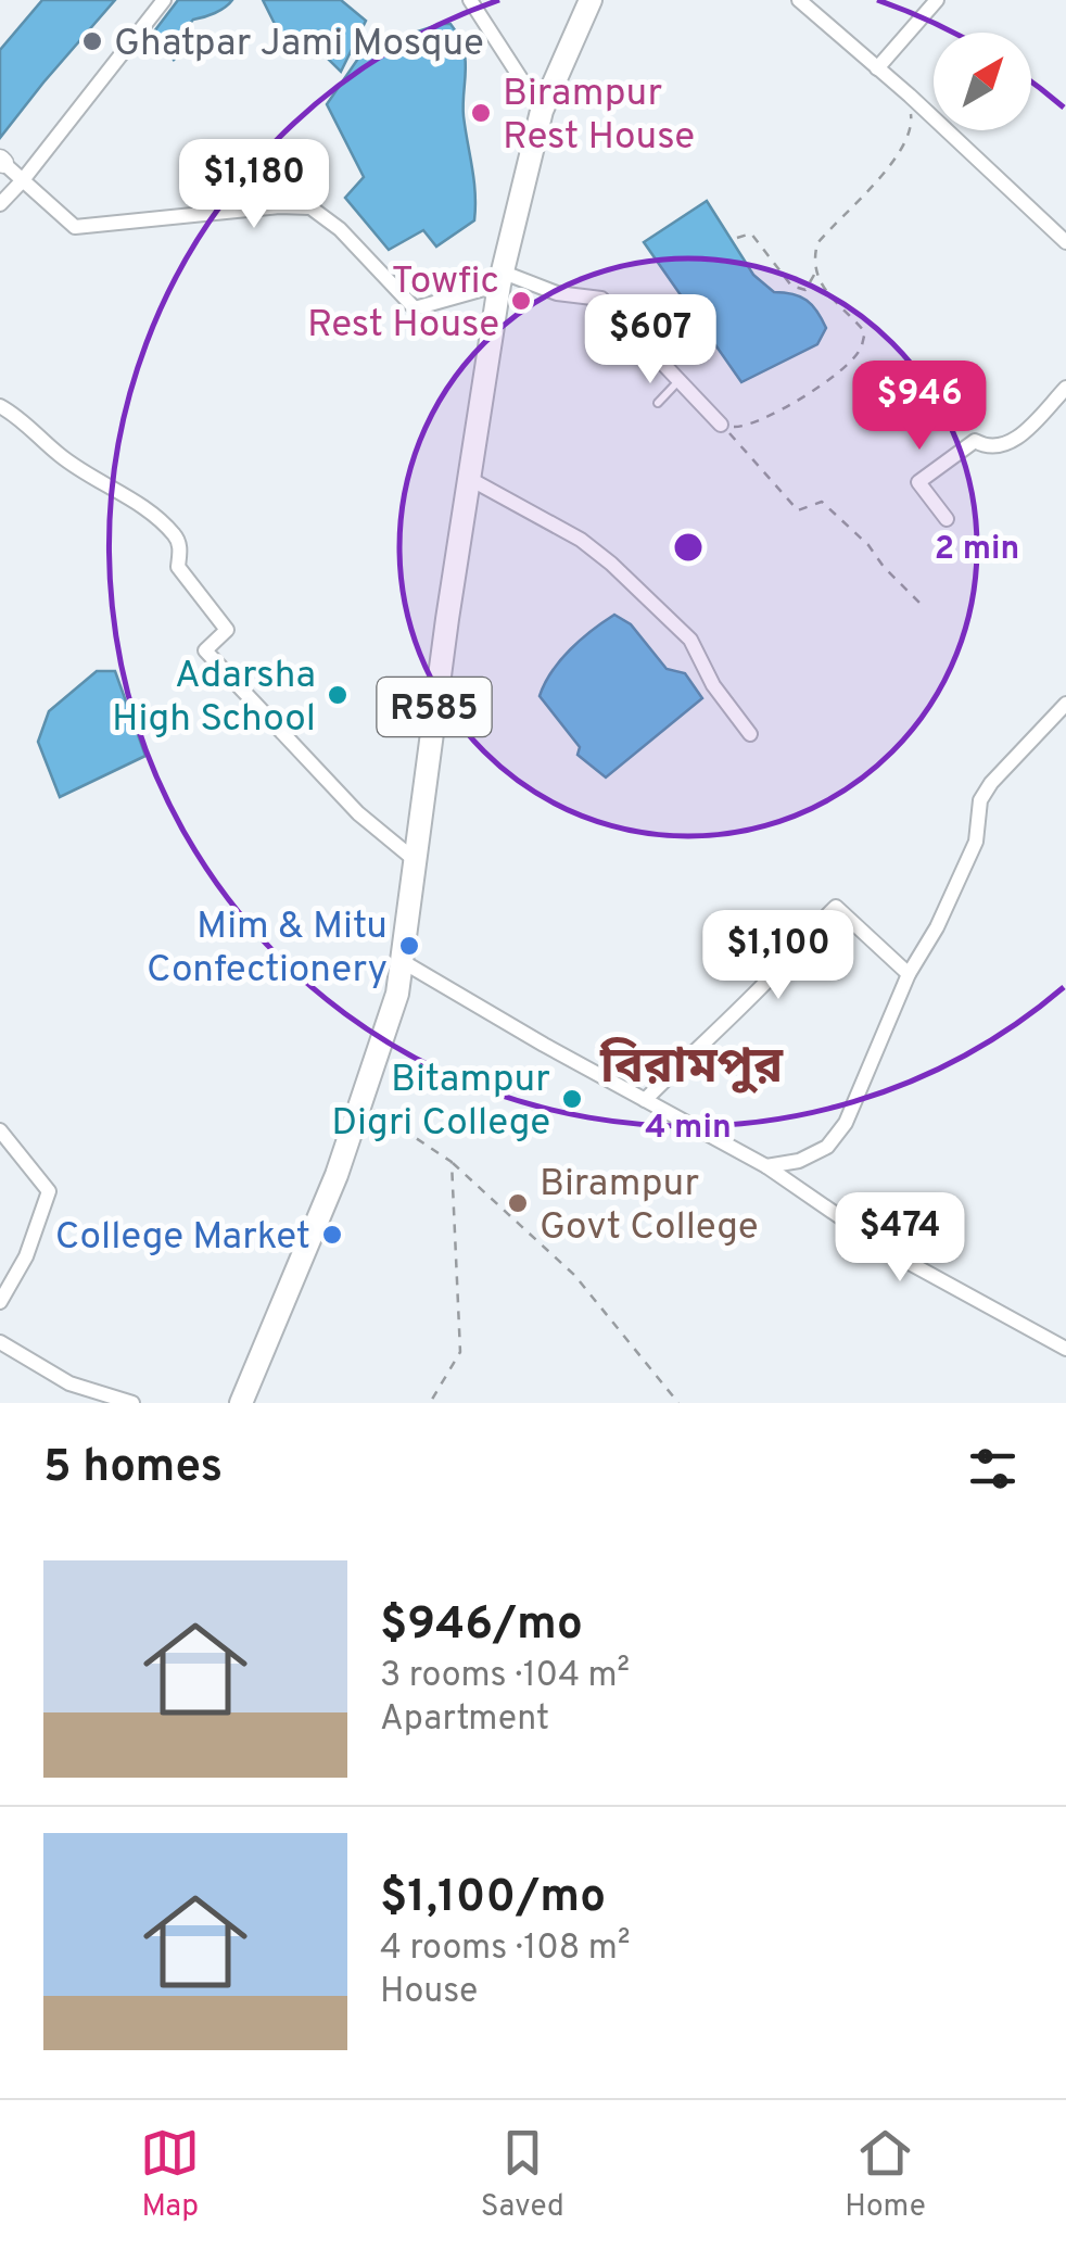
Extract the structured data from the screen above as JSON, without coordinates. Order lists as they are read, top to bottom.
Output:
{
  "streets": {
    "main road": ["R585"]
  },
  "districts": ["বিরামপুর"],
  "places": [
    "Ghatpar Jami Mosque",
    "Birampur Rest House",
    "Towfic Rest House",
    "Adarsha High School",
    "Mim & Mitu Confectionery",
    "Bitampur Digri College",
    "Birampur Govt College",
    "College Market"
  ],
  "north": "top right",
  "page": {
    "price": [
      "$1,180",
      "$607",
      "$946",
      "$1,100",
      "$474"
    ],
    "heading": "5 homes",
    "list": [
      {
        "name": "$946/mo",
        "note": "3 rooms · 104 m² · Apartment"
      },
      {
        "name": "$1,100/mo",
        "note": "4 rooms · 108 m² · House"
      }
    ],
    "tabs": ["Map", "Saved", "Home"]
  },
  "rings": ["2 min", "4 min"]
}
